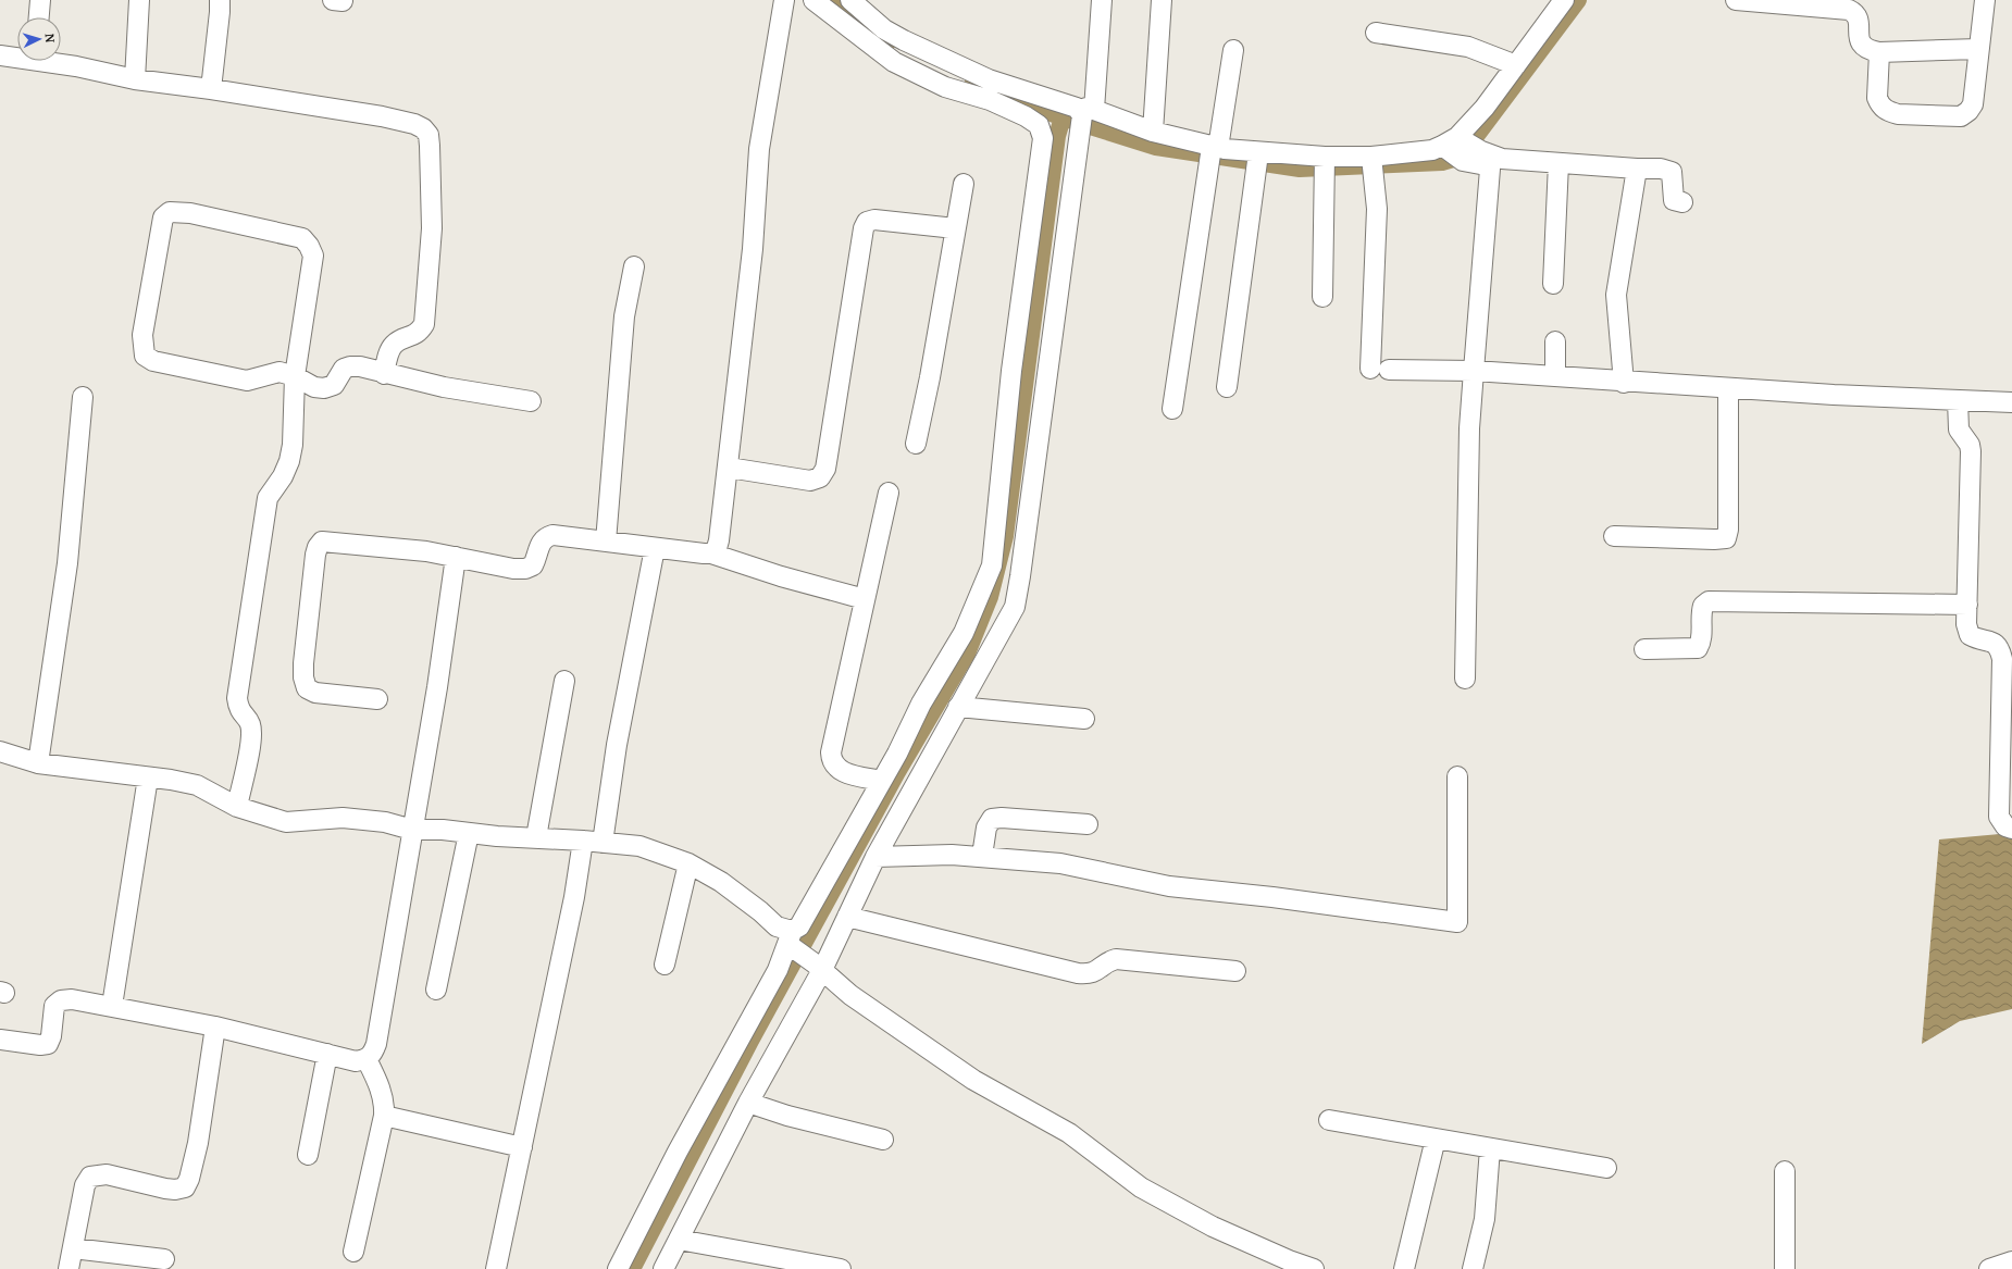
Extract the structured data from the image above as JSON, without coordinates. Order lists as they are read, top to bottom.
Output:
{
  "north": "right"
}
